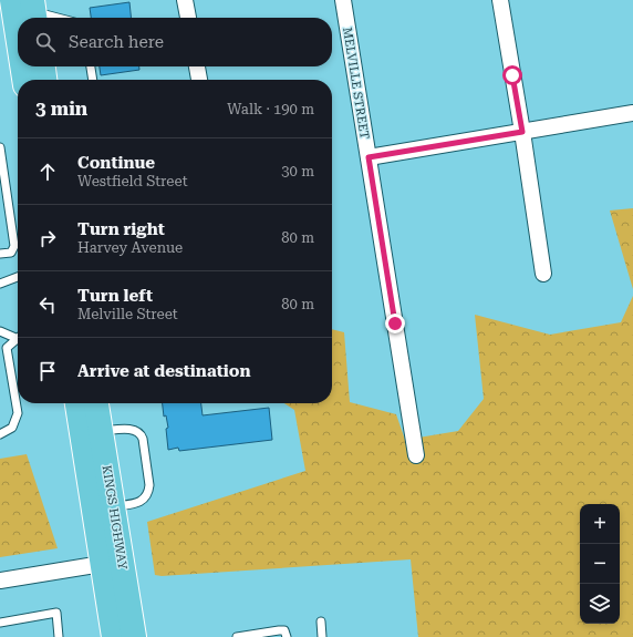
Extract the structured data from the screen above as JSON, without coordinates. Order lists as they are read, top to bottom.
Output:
{
  "streets": {
    "main road": ["KINGS HIGHWAY"],
    "street": ["MELVILLE STREET"]
  },
  "page": {
    "search": "Search here",
    "heading": ["3 min", "Walk · 190 m"],
    "list": [
      ["Continue", "Westfield Street", "30 m"],
      ["Turn right", "Harvey Avenue", "80 m"],
      ["Turn left", "Melville Street", "80 m"],
      "Arrive at destination"
    ],
    "map_buttons": ["+", "−"]
  }
}
